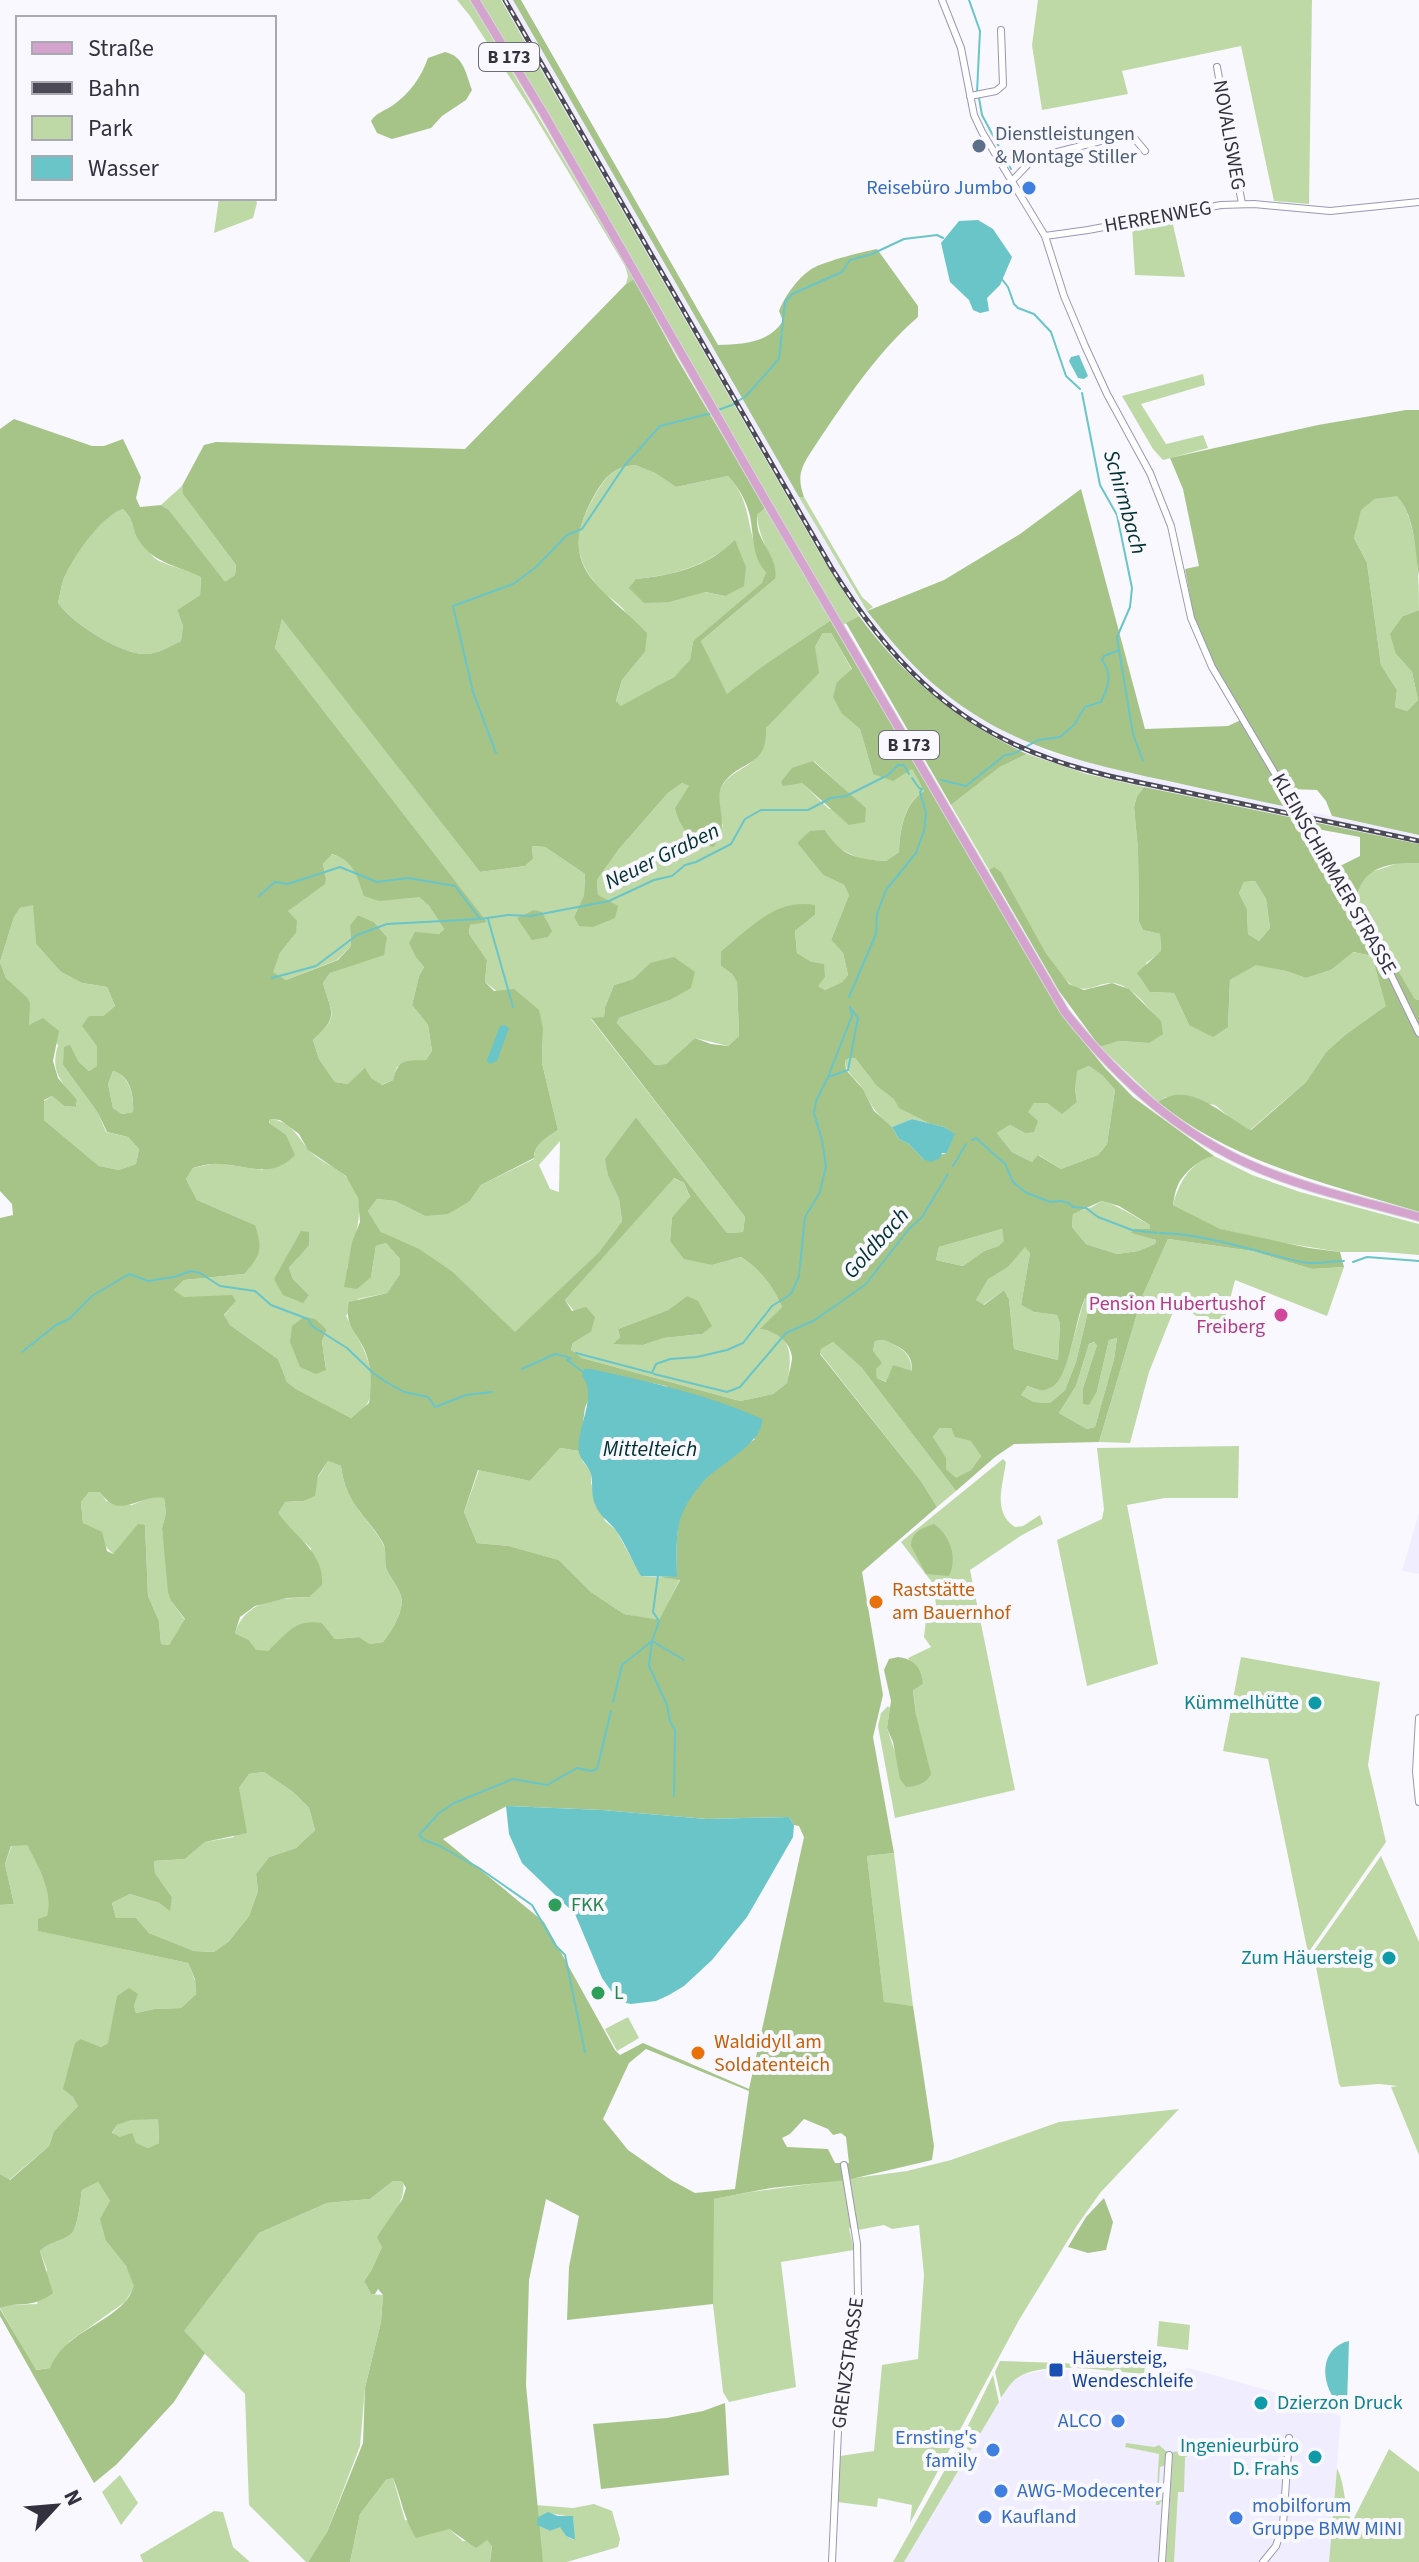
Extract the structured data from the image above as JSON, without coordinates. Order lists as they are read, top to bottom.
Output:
{
  "streets": {
    "main road": ["B 173"],
    "street": [
      "NOVALISWEG",
      "HERRENWEG",
      "KLEINSCHIRMAER STRASSE",
      "GRENZSTRASSE"
    ]
  },
  "crossings": [
    ["NOVALISWEG", "HERRENWEG"],
    ["HERRENWEG", "KLEINSCHIRMAER STRASSE"]
  ],
  "water": [
    "Schirmbach",
    "Neuer Graben",
    "Goldbach",
    "Mittelteich"
  ],
  "places": {
    "other": [
      "Dienstleistungen & Montage Stiller",
      "Reisebüro Jumbo",
      "Pension Hubertushof Freiberg",
      "Raststätte am Bauernhof",
      "Kümmelhütte",
      "FKK",
      "Zum Häuersteig",
      "L",
      "Waldidyll am Soldatenteich",
      "Dzierzon Druck",
      "ALCO",
      "Ernsting's family",
      "Ingenieurbüro D. Frahs",
      "AWG-Modecenter",
      "Kaufland",
      "mobilforum Gruppe BMW MINI"
    ],
    "transit": ["Häuersteig, Wendeschleife"]
  },
  "legend": [
    "Straße",
    "Bahn",
    "Park",
    "Wasser"
  ],
  "north": "top right"
}
